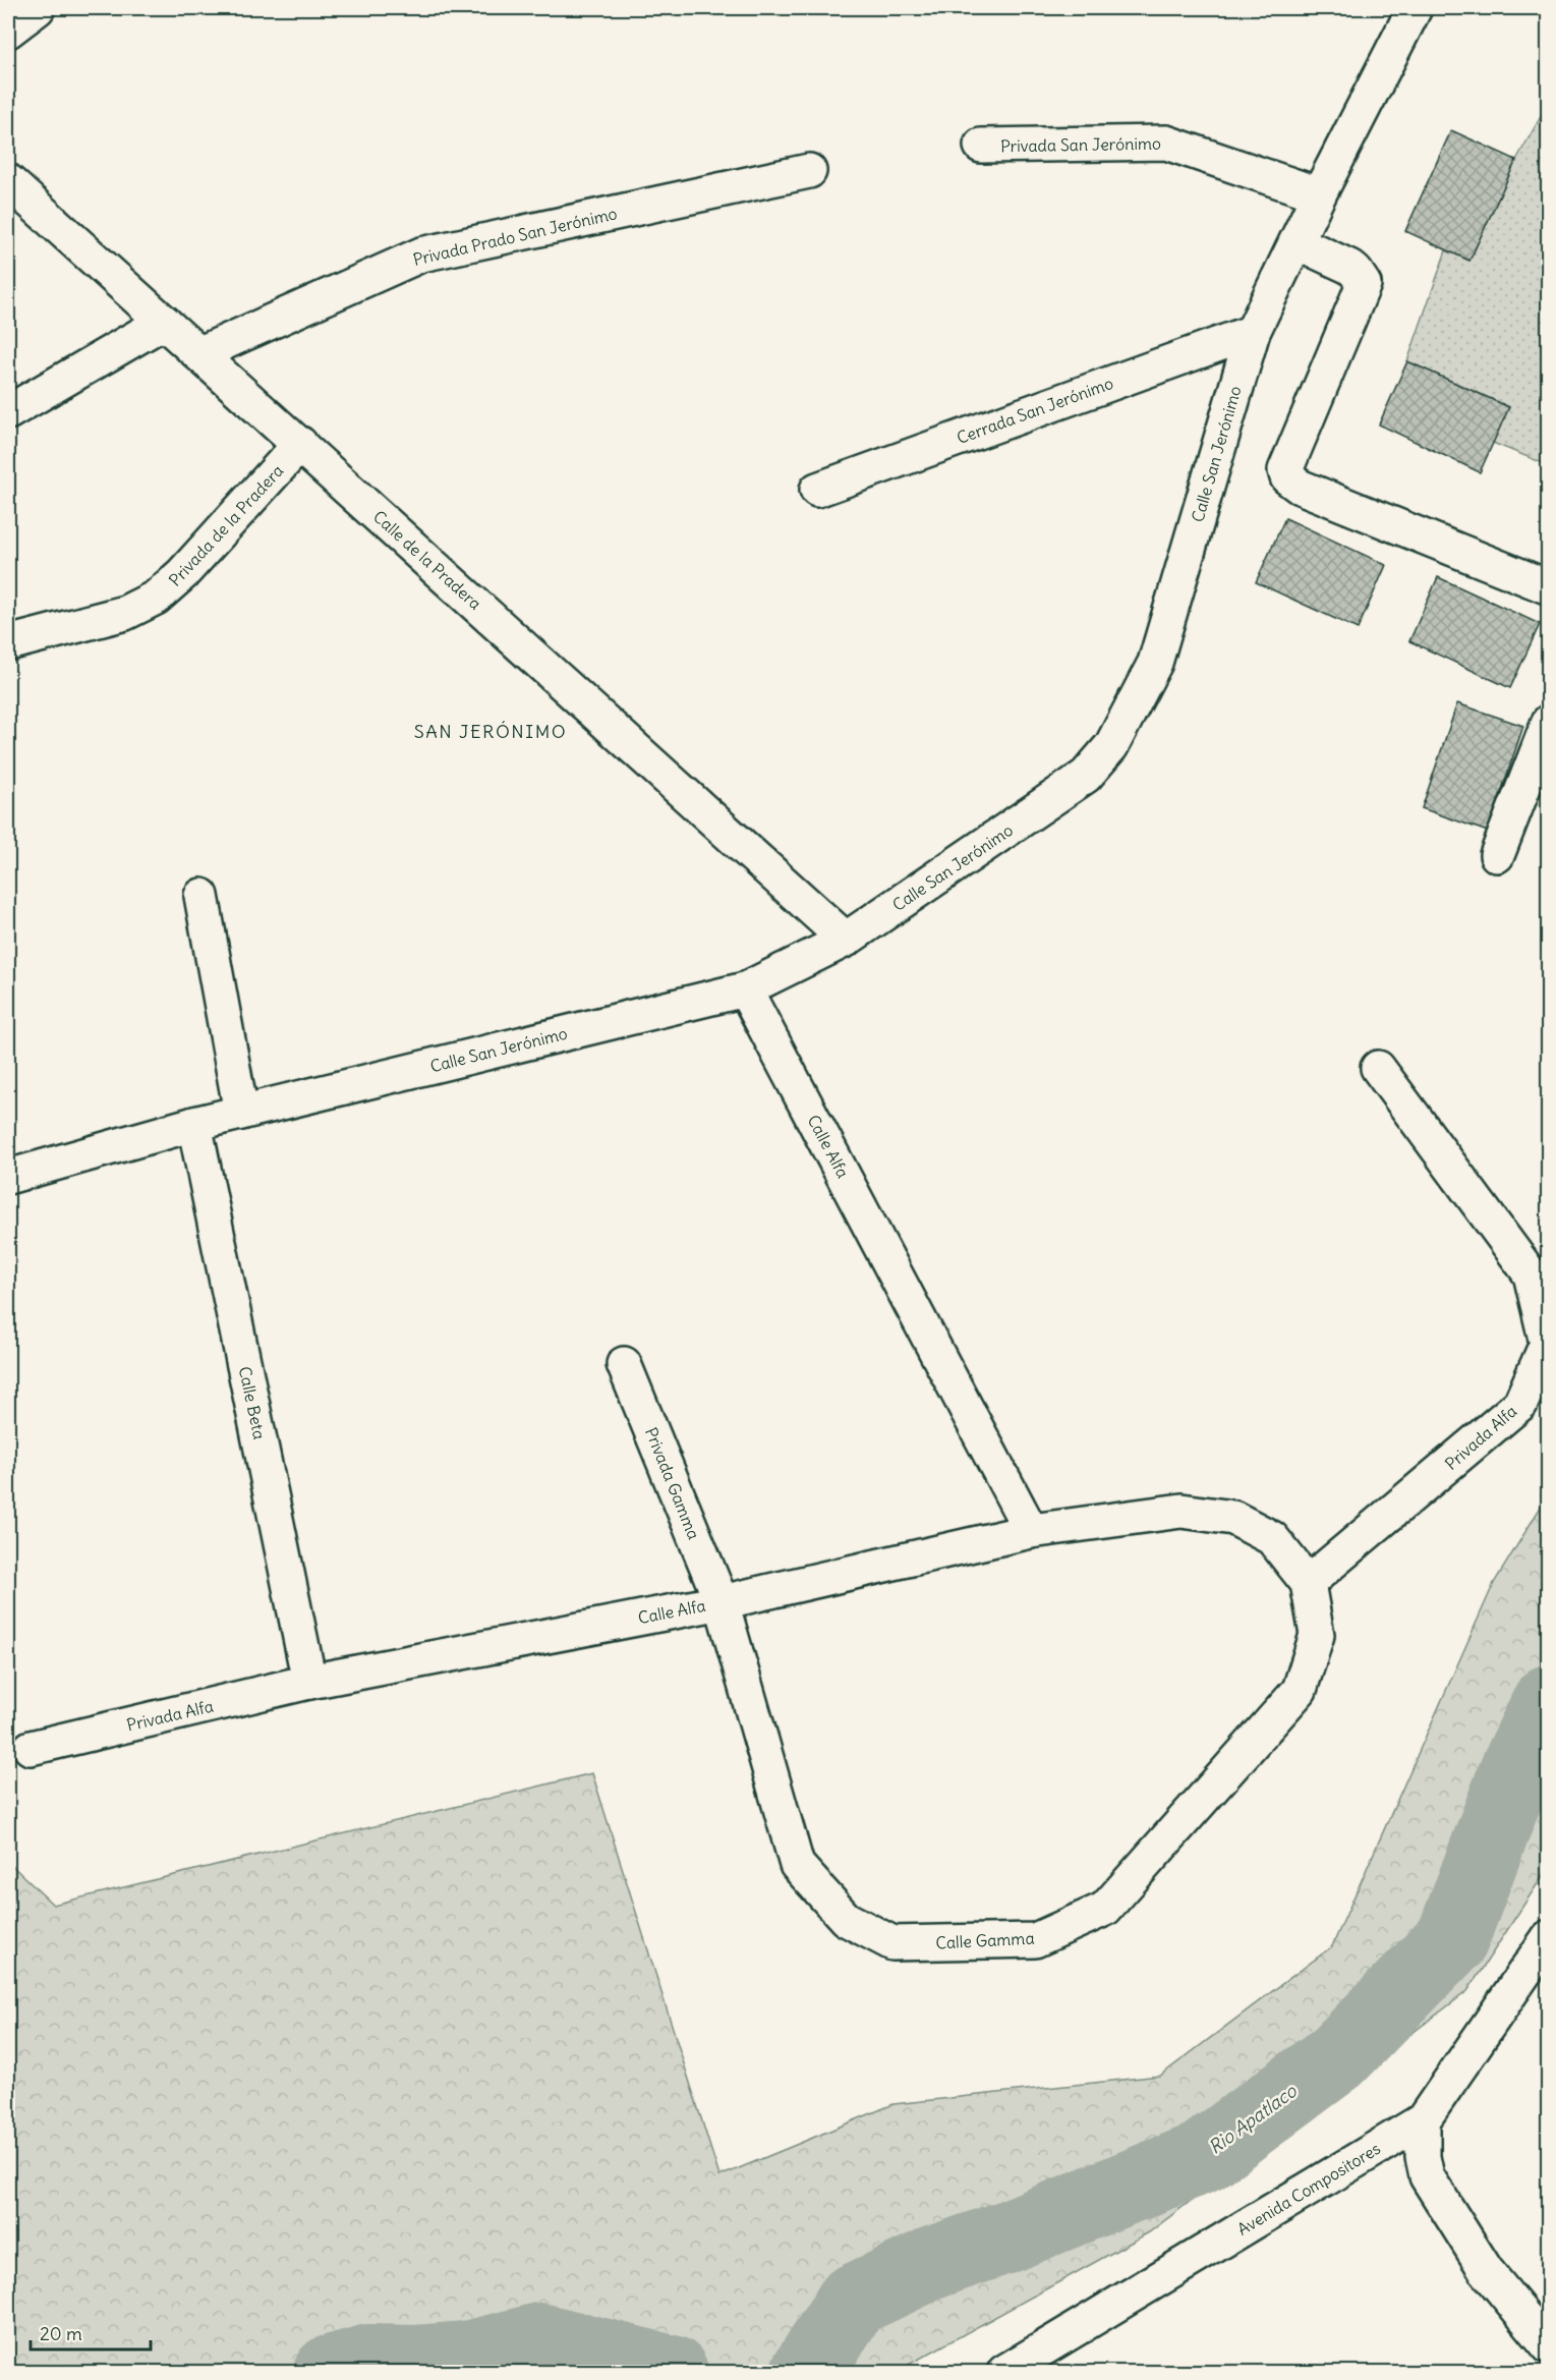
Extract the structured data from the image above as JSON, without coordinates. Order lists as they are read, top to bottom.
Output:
{
  "streets": {
    "street": [
      "Privada San Jerónimo",
      "Privada Prado San Jerónimo",
      "Cerrada San Jerónimo",
      "Calle San Jerónimo",
      "Privada de la Pradera",
      "Calle de la Pradera",
      "Calle Alfa",
      "Calle Beta",
      "Privada Alfa",
      "Privada Gamma",
      "Calle Gamma",
      "Avenida Compositores"
    ]
  },
  "crossings": [
    ["Privada San Jerónimo", "Calle San Jerónimo"],
    ["Privada Prado San Jerónimo", "Calle de la Pradera"],
    ["Cerrada San Jerónimo", "Calle San Jerónimo"],
    ["Calle San Jerónimo", "Calle de la Pradera"],
    ["Calle San Jerónimo", "Calle Alfa"],
    ["Calle San Jerónimo", "Calle Beta"],
    ["Privada de la Pradera", "Calle de la Pradera"],
    ["Calle Alfa", "Calle Beta"],
    ["Calle Alfa", "Privada Alfa"],
    ["Calle Alfa", "Privada Gamma"],
    ["Calle Alfa", "Calle Gamma"],
    ["Calle Beta", "Privada Alfa"],
    ["Privada Alfa", "Calle Gamma"],
    ["Privada Gamma", "Calle Gamma"]
  ],
  "districts": ["SAN JERÓNIMO"],
  "water": ["Rio Apatlaco"],
  "scale_bar": "20 m"
}
